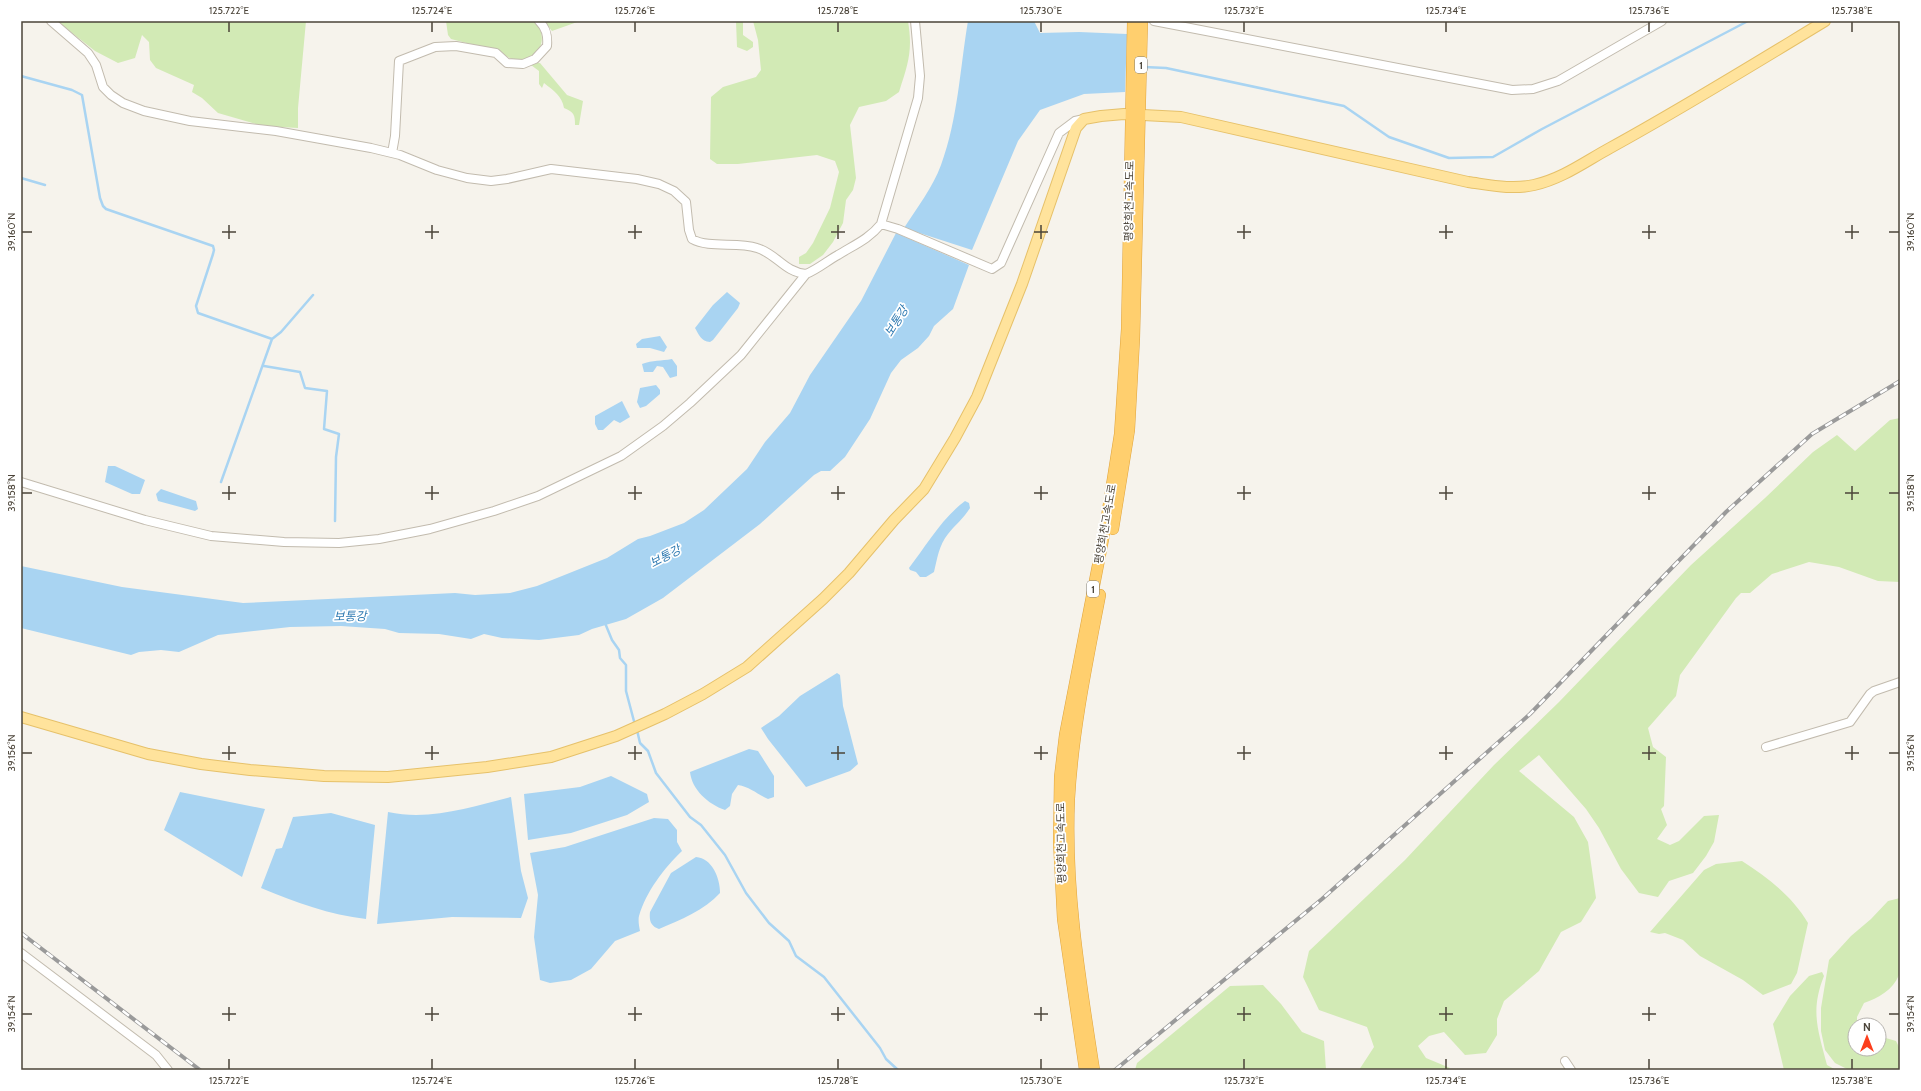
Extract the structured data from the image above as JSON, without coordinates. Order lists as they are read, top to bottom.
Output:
{
  "streets": {
    "highway": ["1", "평양희천고속도로"]
  },
  "water": ["보통강"],
  "north": "top",
  "coordinates": [
    "125.722°E",
    "125.724°E",
    "125.726°E",
    "125.728°E",
    "125.730°E",
    "125.732°E",
    "125.734°E",
    "125.736°E",
    "125.738°E",
    "39.160°N",
    "39.158°N",
    "39.156°N",
    "39.154°N"
  ]
}
